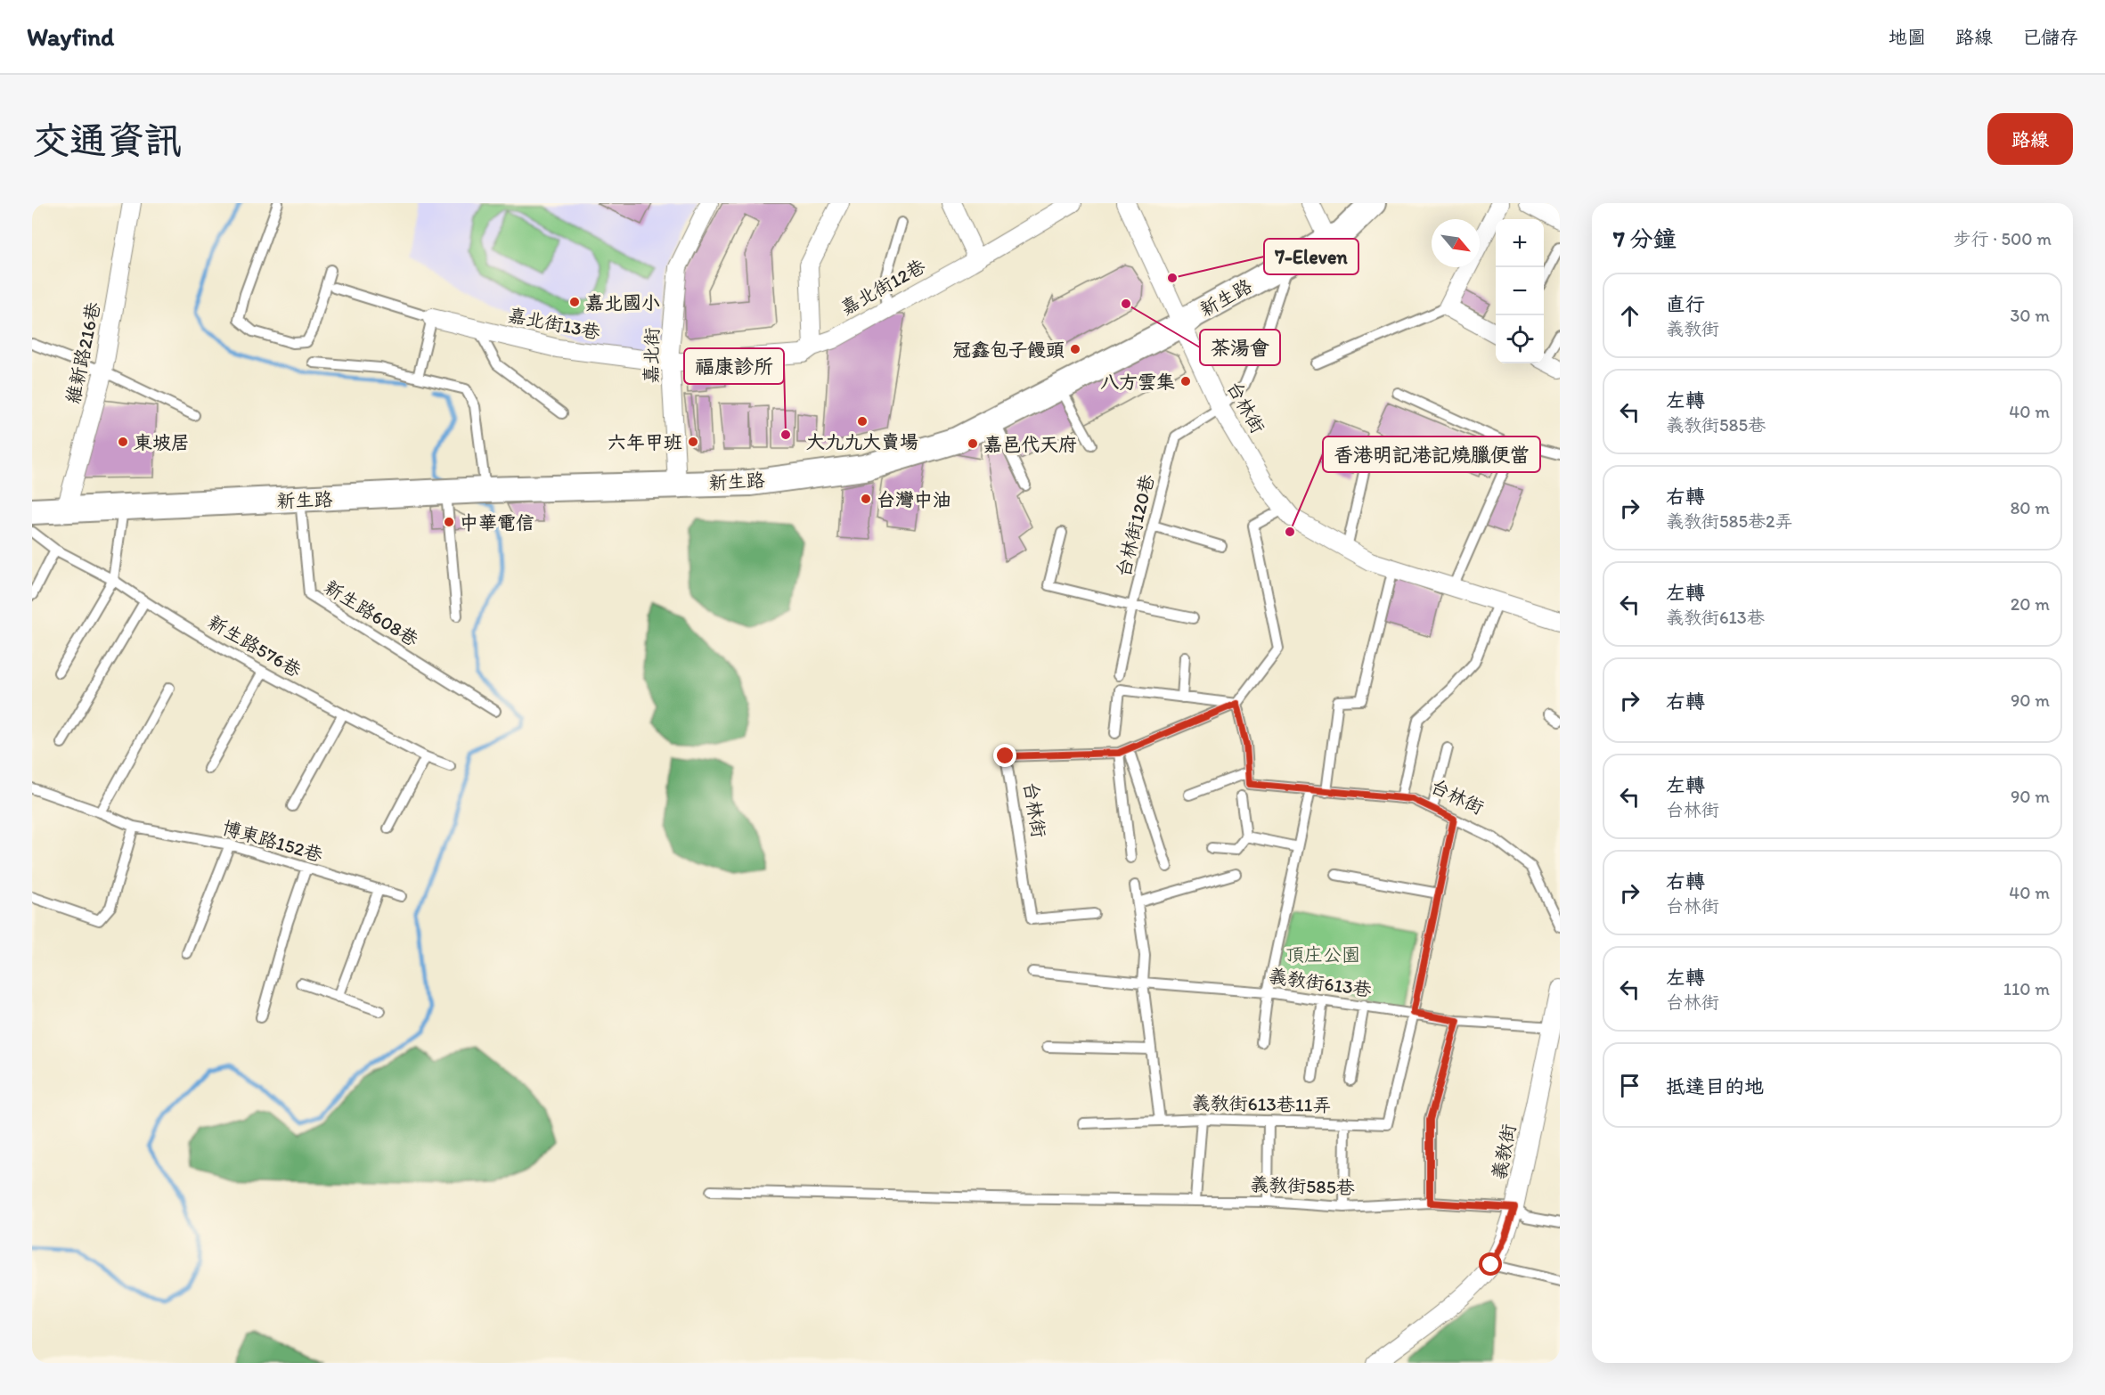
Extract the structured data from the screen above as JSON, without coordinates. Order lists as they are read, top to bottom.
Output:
{
  "streets": {
    "street": [
      "嘉北街12巷",
      "新生路",
      "嘉北街13巷",
      "維新路216巷",
      "嘉北街",
      "台林街",
      "義教街"
    ],
    "lane": [
      "台林街120巷",
      "新生路608巷",
      "新生路576巷",
      "博東路152巷",
      "義教街613巷",
      "義教街613巷11弄",
      "義教街585巷"
    ]
  },
  "crossings": [
    ["嘉北街12巷", "嘉北街13巷"],
    ["嘉北街12巷", "嘉北街"],
    ["新生路", "維新路216巷"],
    ["新生路", "嘉北街"],
    ["新生路", "台林街"],
    ["新生路", "台林街120巷"],
    ["新生路", "新生路608巷"],
    ["嘉北街13巷", "嘉北街"],
    ["台林街", "台林街120巷"],
    ["義教街613巷", "義教街613巷11弄"],
    ["義教街613巷", "義教街"],
    ["義教街", "義教街585巷"]
  ],
  "parks": ["頂庄公園"],
  "places": [
    "7-Eleven",
    "嘉北國小",
    "茶湯會",
    "冠鑫包子饅頭",
    "八方雲集",
    "大九九大賣場",
    "福康診所",
    "東坡居",
    "六年甲班",
    "嘉邑代天府",
    "台灣中油",
    "中華電信",
    "香港明記港記燒臘便當"
  ],
  "north": "bottom right",
  "page": {
    "header": "Wayfind",
    "nav": ["地圖", "路線", "已儲存"],
    "buttons": "路線",
    "title": "交通資訊",
    "heading": ["7 分鐘", "步行 · 500 m"],
    "map_buttons": ["+", "−"],
    "list": [
      ["直行", "義教街", "30 m"],
      ["左轉", "義教街585巷", "40 m"],
      ["右轉", "義教街585巷2弄", "80 m"],
      ["左轉", "義教街613巷", "20 m"],
      ["右轉", "90 m"],
      ["左轉", "台林街", "90 m"],
      ["右轉", "台林街", "40 m"],
      ["左轉", "台林街", "110 m"],
      "抵達目的地"
    ]
  }
}
